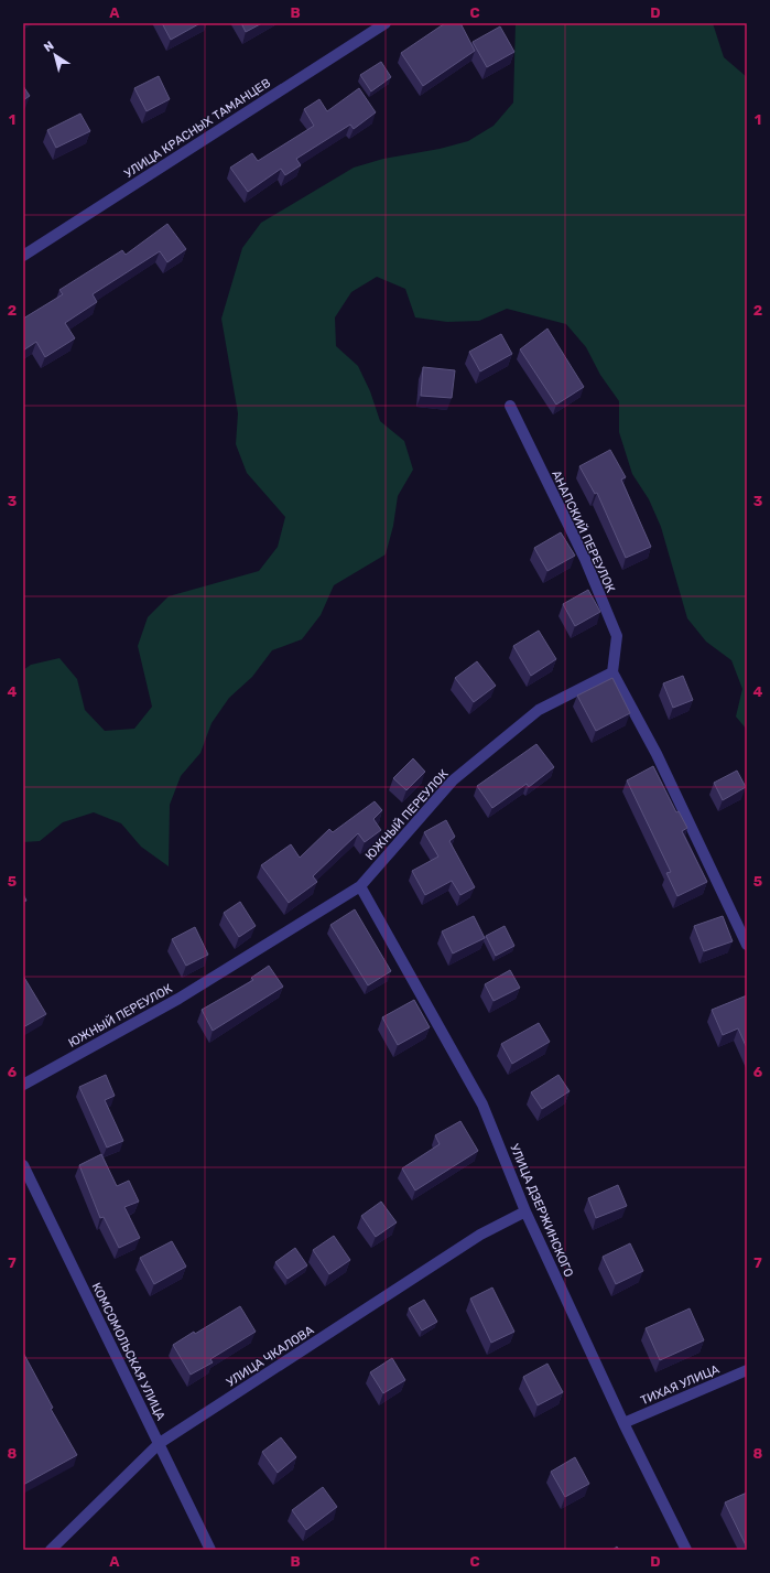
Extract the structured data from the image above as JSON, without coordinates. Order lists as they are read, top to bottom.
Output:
{
  "streets": {
    "street": [
      "УЛИЦА КРАСНЫХ ТАМАНЦЕВ",
      "АНАПСКИЙ ПЕРЕУЛОК",
      "ЮЖНЫЙ ПЕРЕУЛОК",
      "УЛИЦА ДЗЕРЖИНСКОГО",
      "КОМСОМОЛЬСКАЯ УЛИЦА",
      "УЛИЦА ЧКАЛОВА",
      "ТИХАЯ УЛИЦА"
    ]
  },
  "crossings": [
    ["АНАПСКИЙ ПЕРЕУЛОК", "ЮЖНЫЙ ПЕРЕУЛОК"],
    ["ЮЖНЫЙ ПЕРЕУЛОК", "УЛИЦА ДЗЕРЖИНСКОГО"],
    ["УЛИЦА ДЗЕРЖИНСКОГО", "УЛИЦА ЧКАЛОВА"],
    ["УЛИЦА ДЗЕРЖИНСКОГО", "ТИХАЯ УЛИЦА"],
    ["КОМСОМОЛЬСКАЯ УЛИЦА", "УЛИЦА ЧКАЛОВА"]
  ],
  "north": "top left",
  "grid": {
    "columns": [
      "A",
      "B",
      "C",
      "D"
    ],
    "rows": [
      "1",
      "2",
      "3",
      "4",
      "5",
      "6",
      "7",
      "8"
    ]
  }
}
